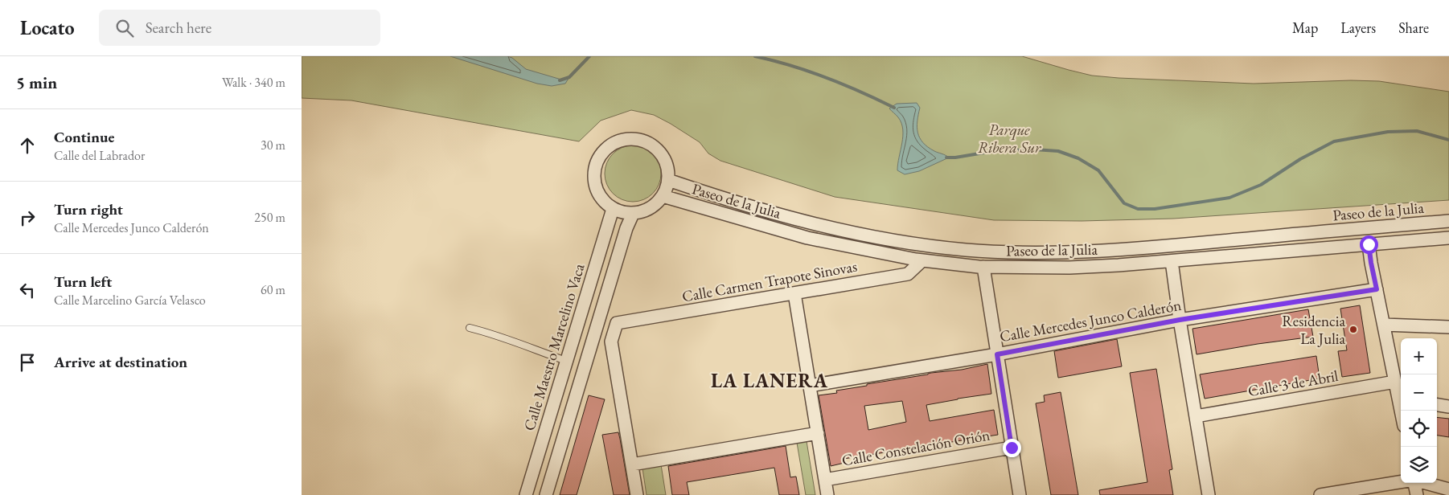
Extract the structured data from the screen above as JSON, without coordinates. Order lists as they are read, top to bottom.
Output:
{
  "streets": {
    "street": [
      "Paseo de la Julia",
      "Calle Carmen Trapote Sinovas",
      "Calle Mercedes Junco Calderón",
      "Calle Maestro Marcelino Vaca",
      "Calle 3 de Abril",
      "Calle Constelación Orión"
    ]
  },
  "crossings": [
    ["Paseo de la Julia", "Calle Carmen Trapote Sinovas"],
    ["Paseo de la Julia", "Calle Maestro Marcelino Vaca"]
  ],
  "districts": ["LA LANERA"],
  "parks": ["Parque Ribera Sur"],
  "places": ["Residencia La Julia"],
  "page": {
    "header": "Locato",
    "search": "Search here",
    "nav": ["Map", "Layers", "Share"],
    "heading": ["5 min", "Walk · 340 m"],
    "list": [
      ["Continue", "Calle del Labrador", "30 m"],
      ["Turn right", "Calle Mercedes Junco Calderón", "250 m"],
      ["Turn left", "Calle Marcelino García Velasco", "60 m"],
      "Arrive at destination"
    ],
    "map_buttons": ["+", "−"]
  }
}
